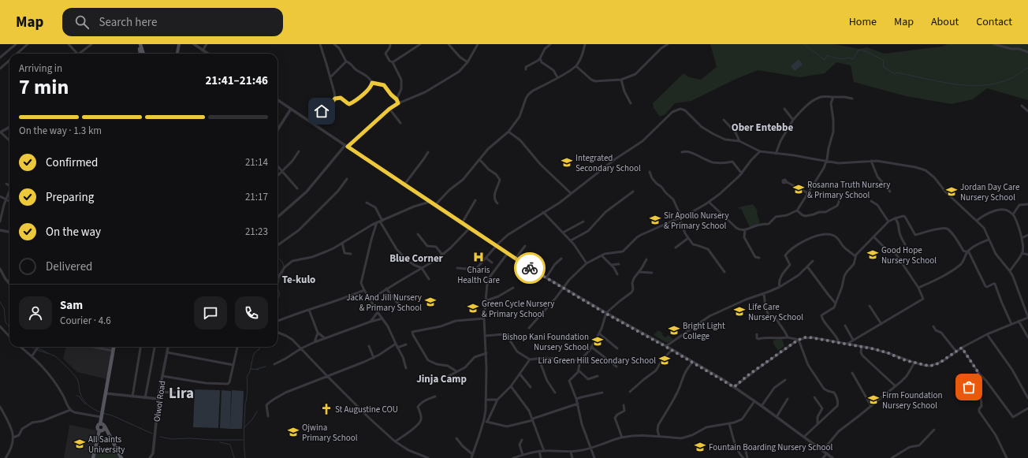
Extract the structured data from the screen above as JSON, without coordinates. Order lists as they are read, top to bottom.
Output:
{
  "streets": {
    "street": ["Olwol Road"]
  },
  "districts": [
    "Ober Entebbe",
    "Blue Corner",
    "Te-kulo",
    "Jinja Camp",
    "Lira"
  ],
  "places": {
    "school or university": [
      "Integrated Secondary School",
      "Rosanna Truth Nursery & Primary School",
      "Jordan Day Care Nursery School",
      "Sir Apollo Nursery & Primary School",
      "Good Hope Nursery School",
      "Jack And Jill Nursery & Primary School",
      "Green Cycle Nursery & Primary School",
      "Life Care Nursery School",
      "Bright Light College",
      "Bishop Kani Foundation Nursery School",
      "Lira Green Hill Secondary School",
      "Firm Foundation Nursery School",
      "Ojwina Primary School",
      "All Saints University",
      "Fountain Boarding Nursery School"
    ],
    "hospital": ["Charis Health Care"],
    "church": ["St Augustine COU"]
  },
  "page": {
    "header": "Map",
    "search": "Search here",
    "nav": [
      "Home",
      "Map",
      "About",
      "Contact"
    ],
    "heading": ["7 min", "Arriving in", "21:41–21:46"],
    "panel": ["Sam", "Courier · 4.6"],
    "bar": "On the way · 1.3 km",
    "list": [
      ["Confirmed", "21:14"],
      ["Preparing", "21:17"],
      ["On the way", "21:23"],
      "Delivered"
    ]
  }
}
